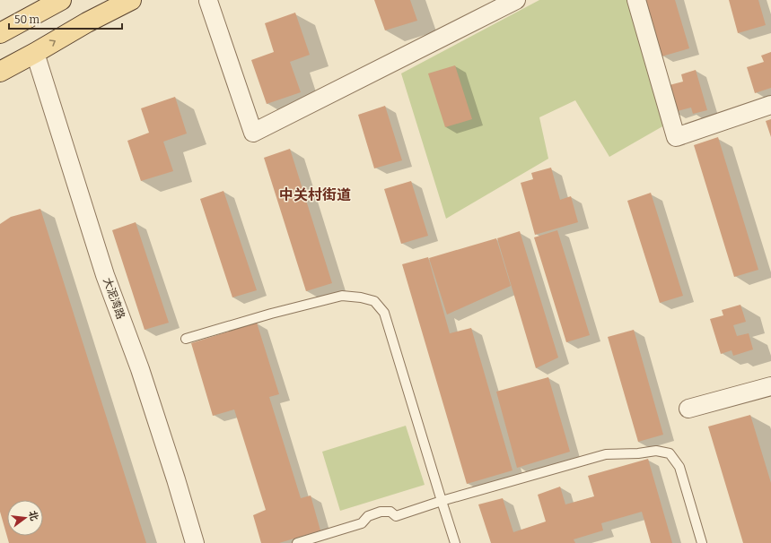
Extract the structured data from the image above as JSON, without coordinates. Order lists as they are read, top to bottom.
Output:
{
  "streets": {
    "street": ["大泥湾路"]
  },
  "districts": ["中关村街道"],
  "scale_bar": "50 m",
  "north": "right"
}
